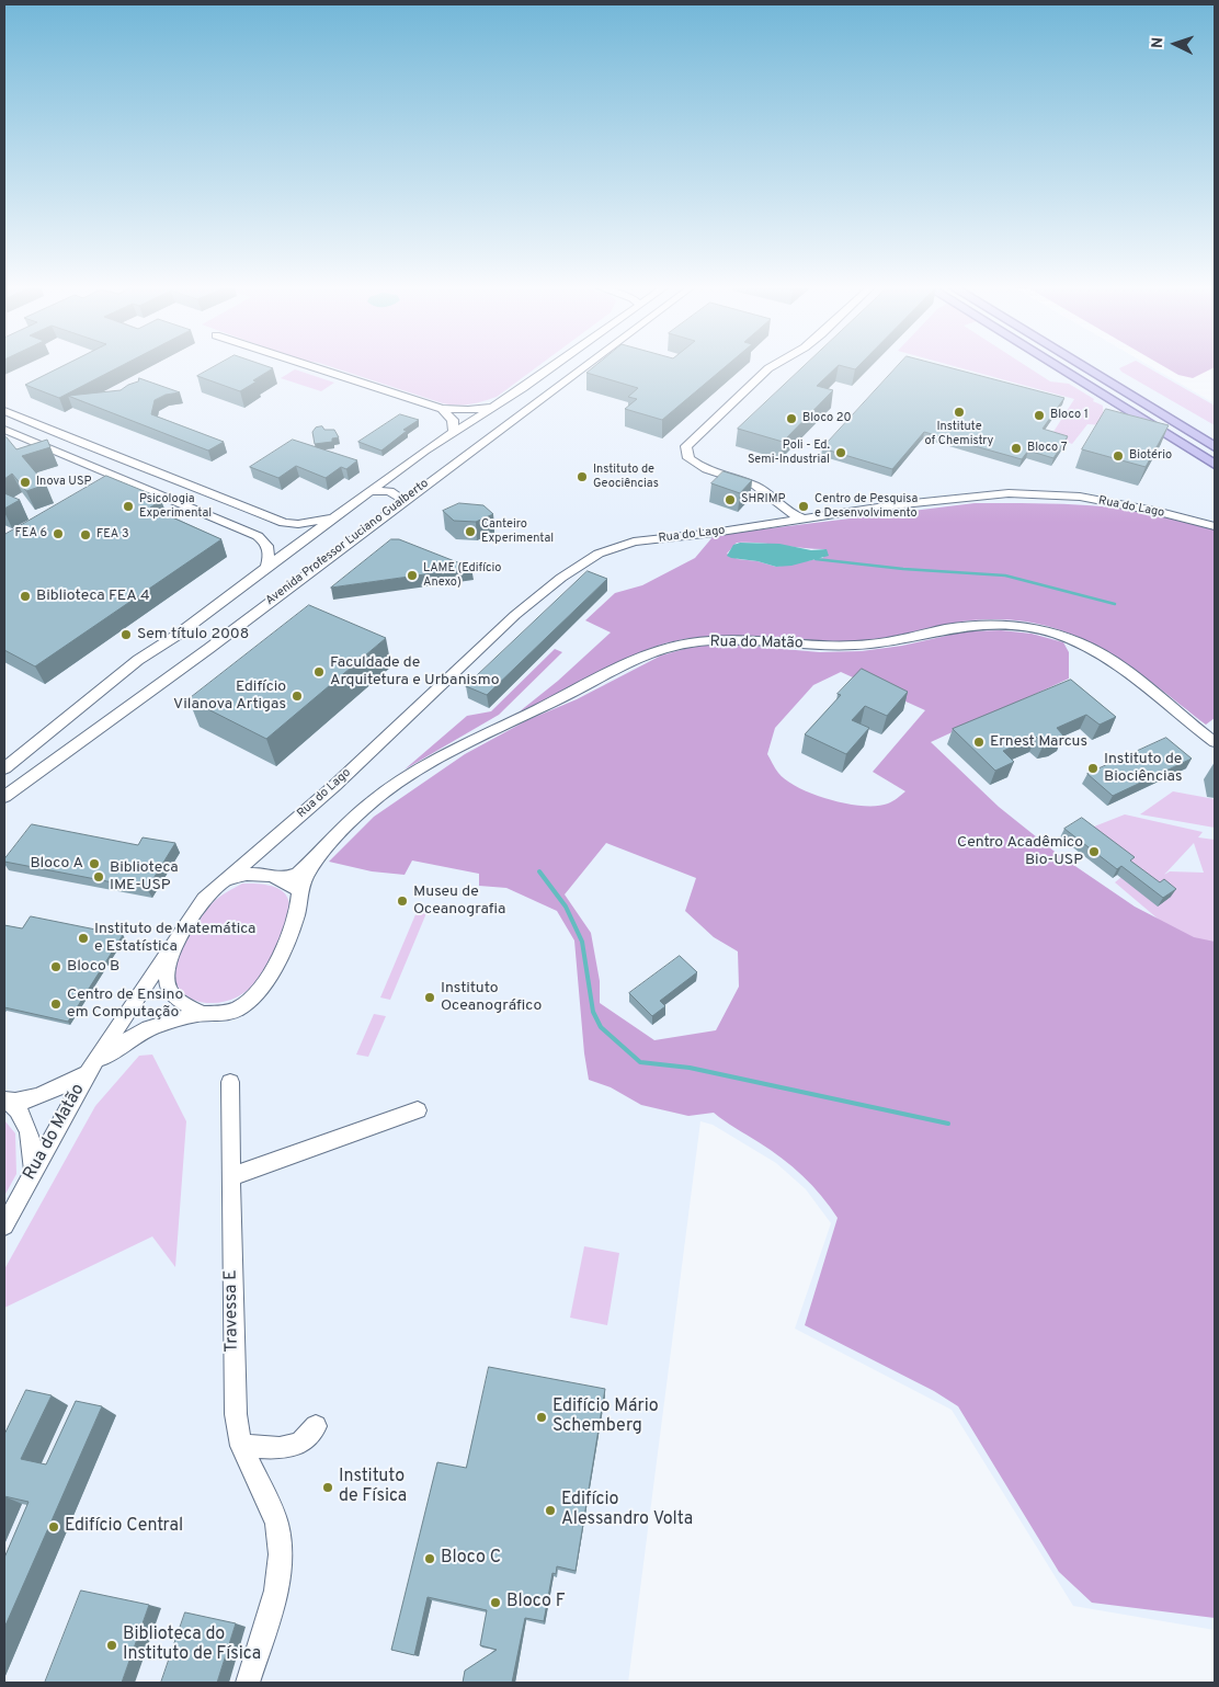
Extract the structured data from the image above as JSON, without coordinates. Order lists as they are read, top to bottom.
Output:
{
  "streets": {
    "street": [
      "Rua do Lago",
      "Avenida Professor Luciano Gualberto",
      "Rua do Matão",
      "Travessa E"
    ]
  },
  "crossings": [
    ["Rua do Lago", "Rua do Matão"]
  ],
  "places": [
    "Institute of Chemistry",
    "Bloco 1",
    "Bloco 20",
    "Bloco 7",
    "Poli - Ed. Semi-Industrial",
    "Biotério",
    "Instituto de Geociências",
    "Inova USP",
    "SHRIMP",
    "Psicologia Experimental",
    "Centro de Pesquisa e Desenvolvimento",
    "Canteiro Experimental",
    "FEA 6",
    "FEA 3",
    "LAME (Edifício Anexo)",
    "Biblioteca FEA 4",
    "Sem título 2008",
    "Faculdade de Arquitetura e Urbanismo",
    "Edifício Vilanova Artigas",
    "Ernest Marcus",
    "Instituto de Biociências",
    "Centro Acadêmico Bio-USP",
    "Bloco A",
    "Biblioteca IME-USP",
    "Museu de Oceanografia",
    "Instituto de Matemática e Estatística",
    "Bloco B",
    "Instituto Oceanográfico",
    "Centro de Ensino em Computação",
    "Edifício Mário Schemberg",
    "Instituto de Física",
    "Edifício Alessandro Volta",
    "Edifício Central",
    "Bloco C",
    "Bloco F",
    "Biblioteca do Instituto de Física"
  ],
  "north": "left"
}
